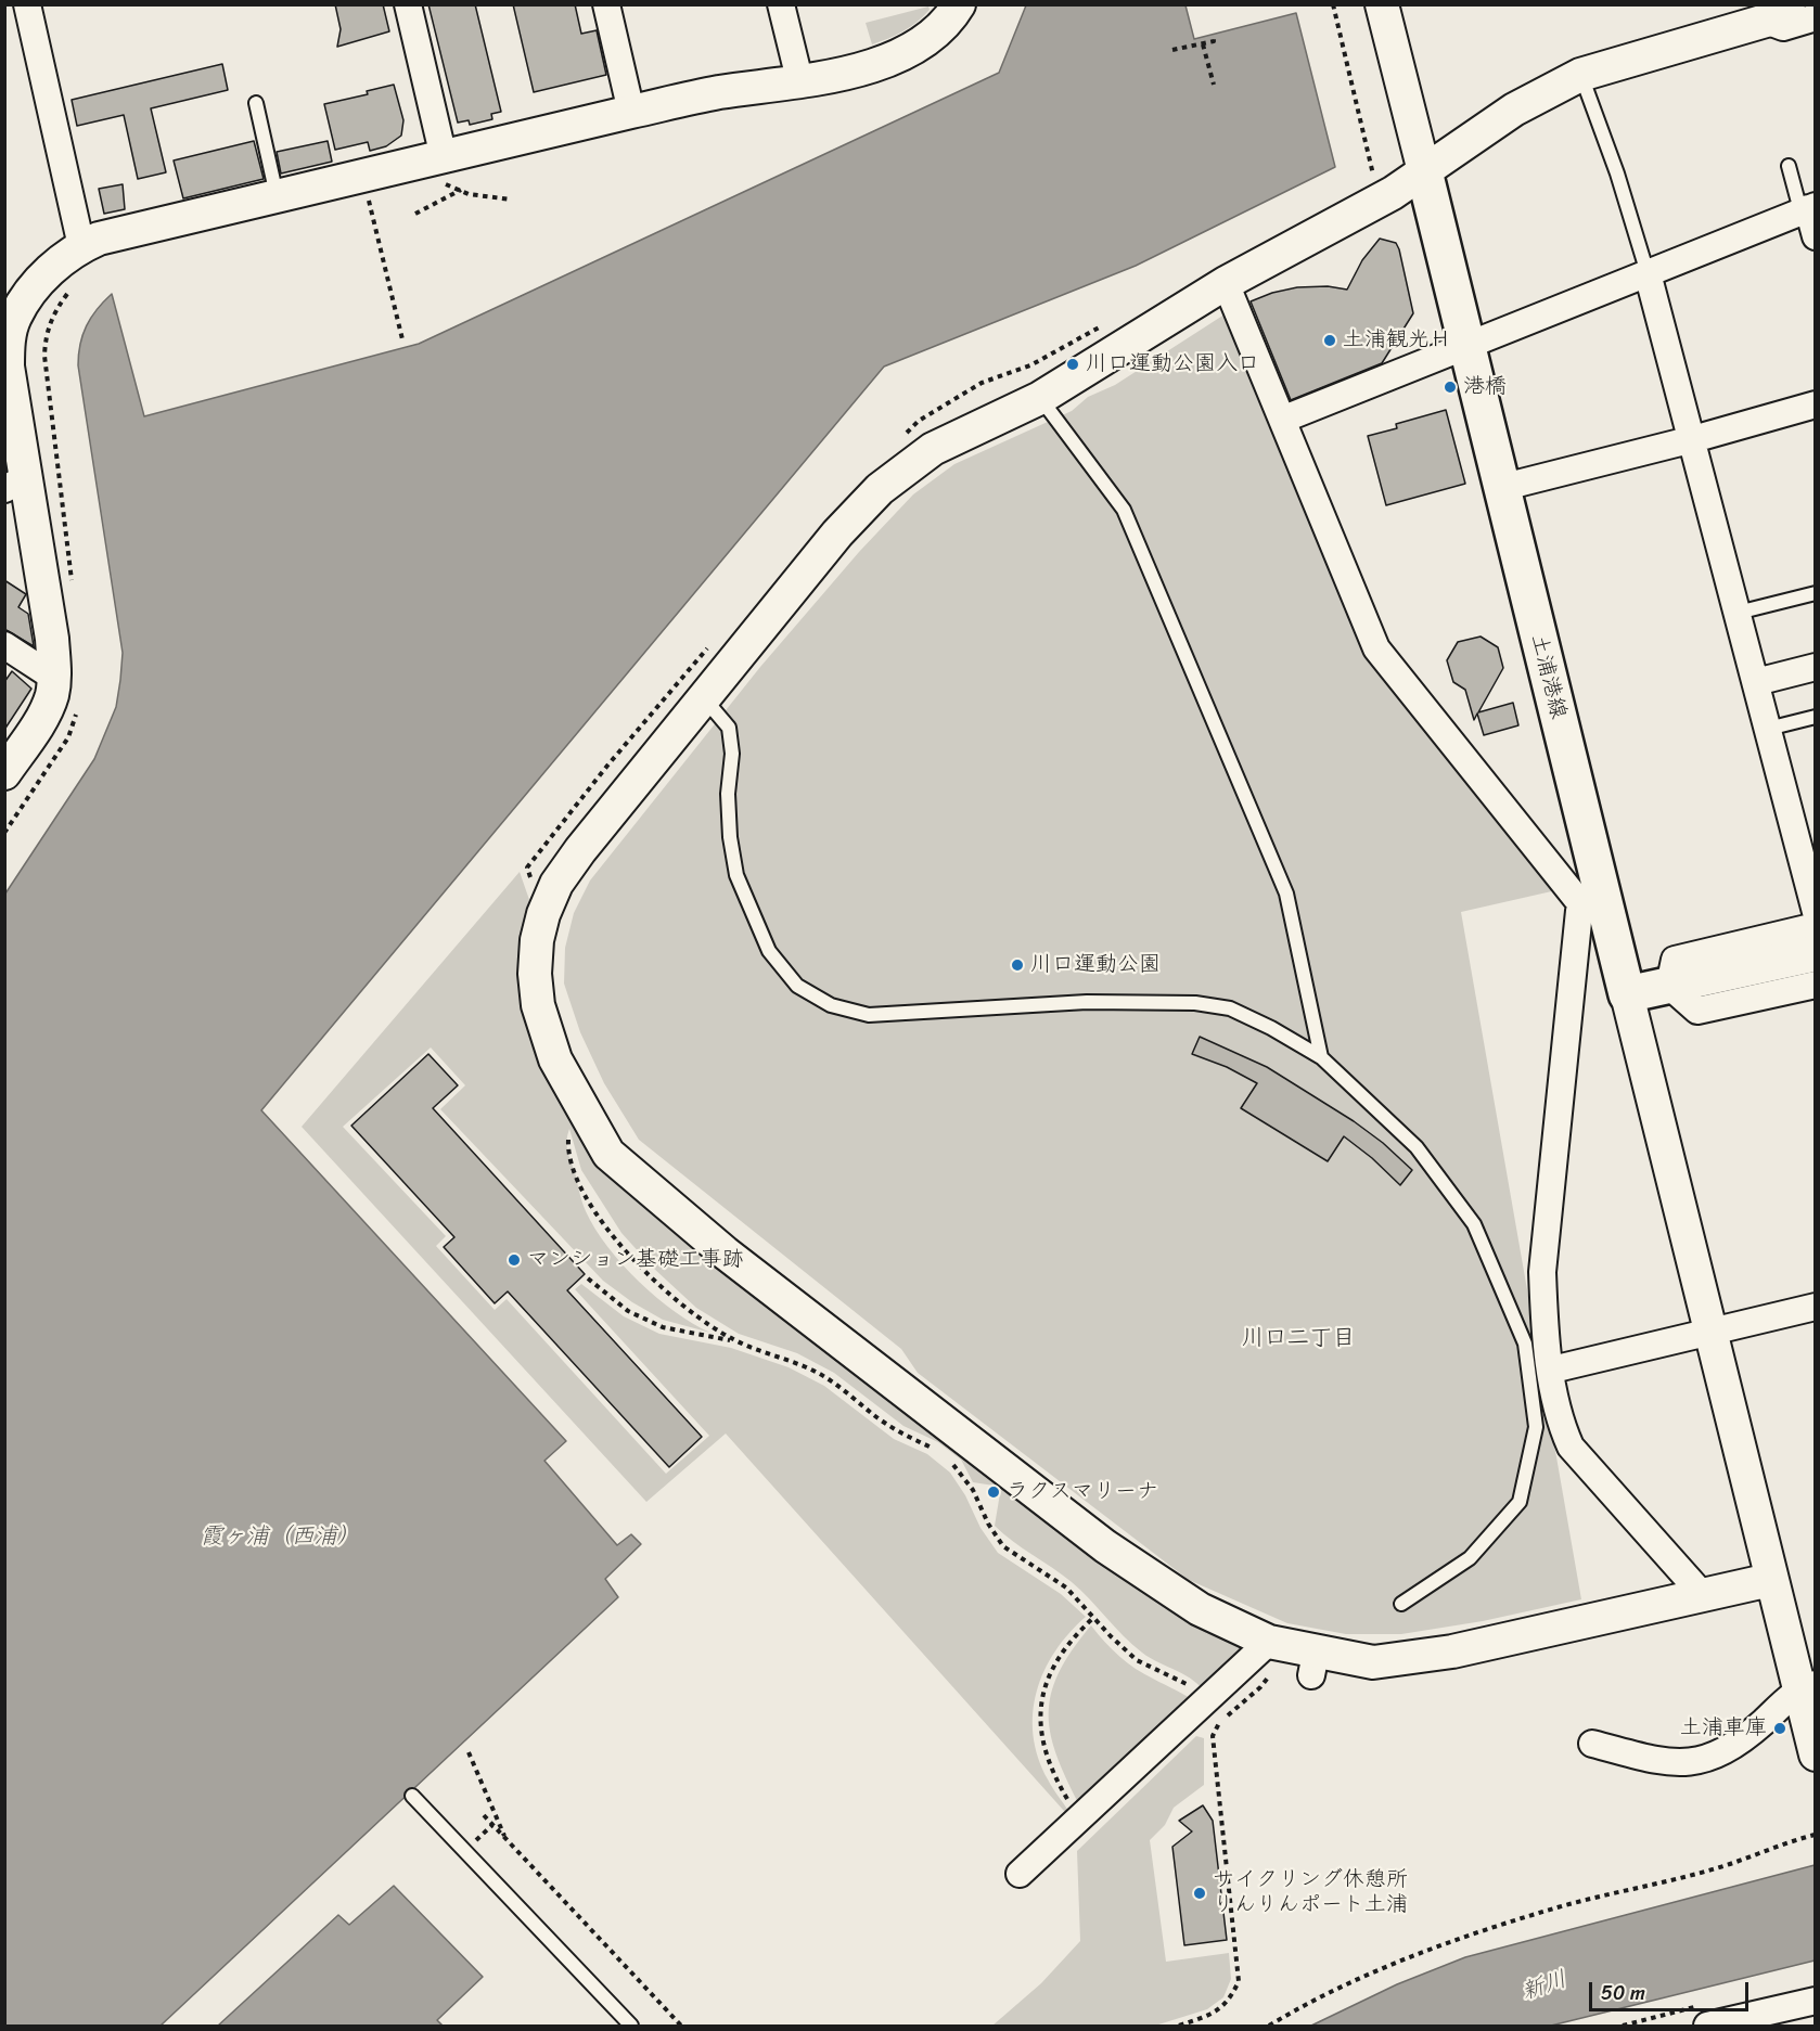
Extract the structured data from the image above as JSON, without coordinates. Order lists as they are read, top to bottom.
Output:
{
  "streets": {
    "main road": ["土浦港線"]
  },
  "districts": ["川口二丁目"],
  "water": ["霞ヶ浦（西浦）", "新川"],
  "places": [
    "土浦観光Ｈ",
    "川口運動公園入口",
    "港橋",
    "川口運動公園",
    "マンション基礎工事跡",
    "ラクスマリーナ",
    "土浦車庫",
    "サイクリング休憩所 りんりんポート土浦"
  ],
  "scale_bar": "50 m"
}
